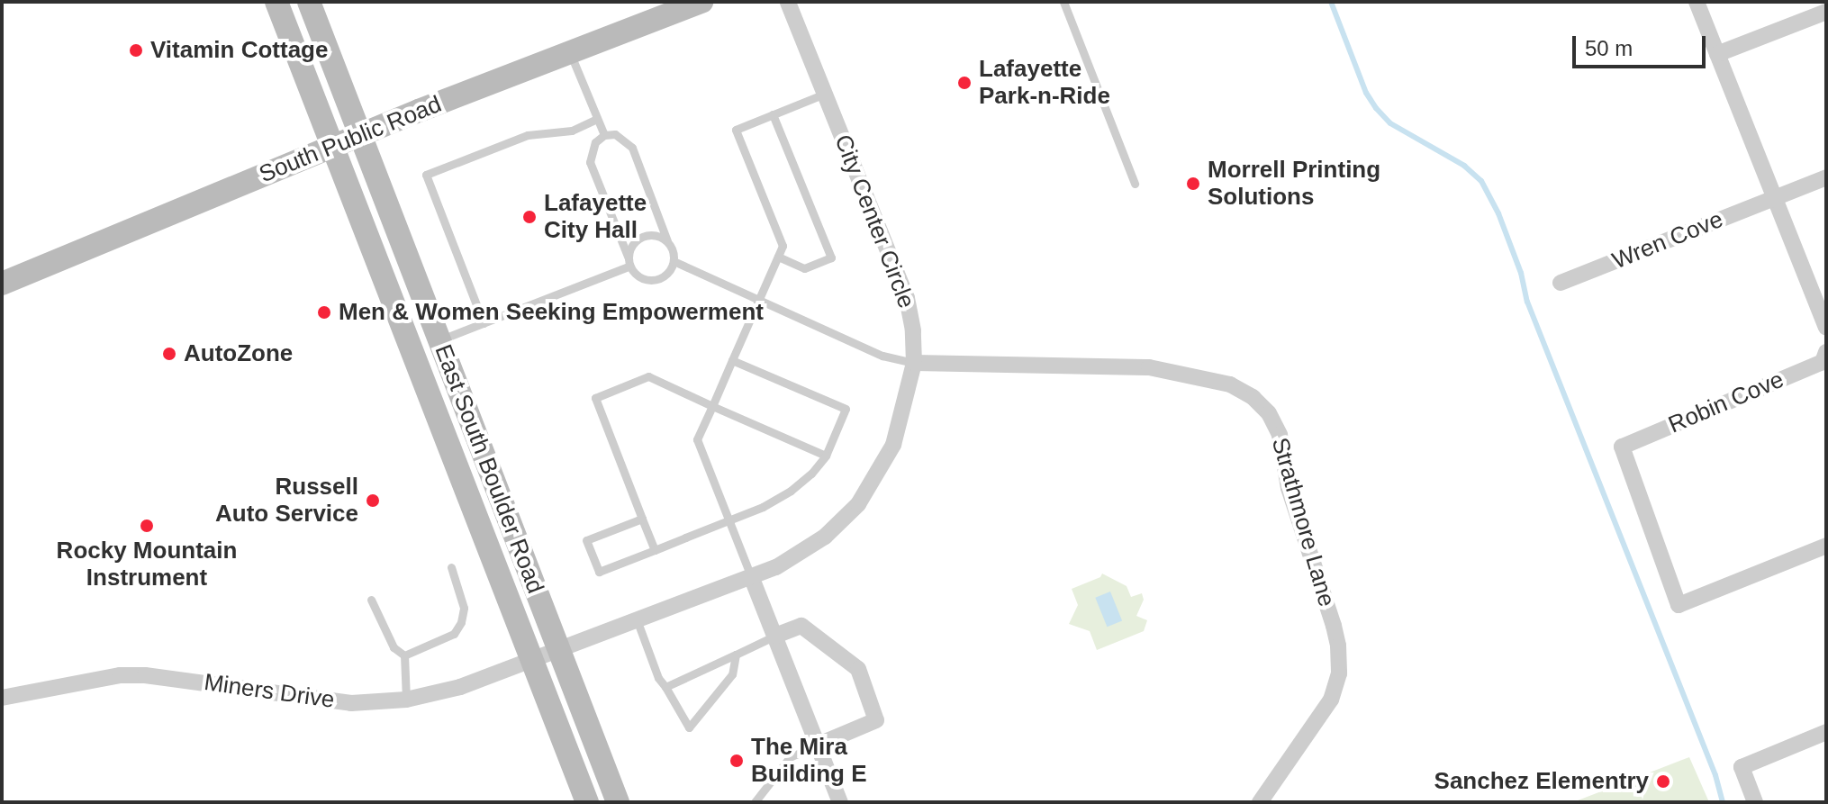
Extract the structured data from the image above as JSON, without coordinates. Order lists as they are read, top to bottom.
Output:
{
  "streets": {
    "main road": ["South Public Road", "East South Boulder Road"],
    "street": [
      "City Center Circle",
      "Wren Cove",
      "Robin Cove",
      "Strathmore Lane",
      "Miners Drive"
    ]
  },
  "crossings": [
    ["South Public Road", "East South Boulder Road"],
    ["City Center Circle", "East South Boulder Road"],
    ["City Center Circle", "Strathmore Lane"],
    ["City Center Circle", "Miners Drive"],
    ["East South Boulder Road", "Miners Drive"]
  ],
  "places": [
    "Vitamin Cottage",
    "Lafayette Park-n-Ride",
    "Morrell Printing Solutions",
    "Lafayette City Hall",
    "Men & Women Seeking Empowerment",
    "AutoZone",
    "Russell Auto Service",
    "Rocky Mountain Instrument",
    "The Mira Building E",
    "Sanchez Elementry"
  ],
  "scale_bar": "50 m"
}
